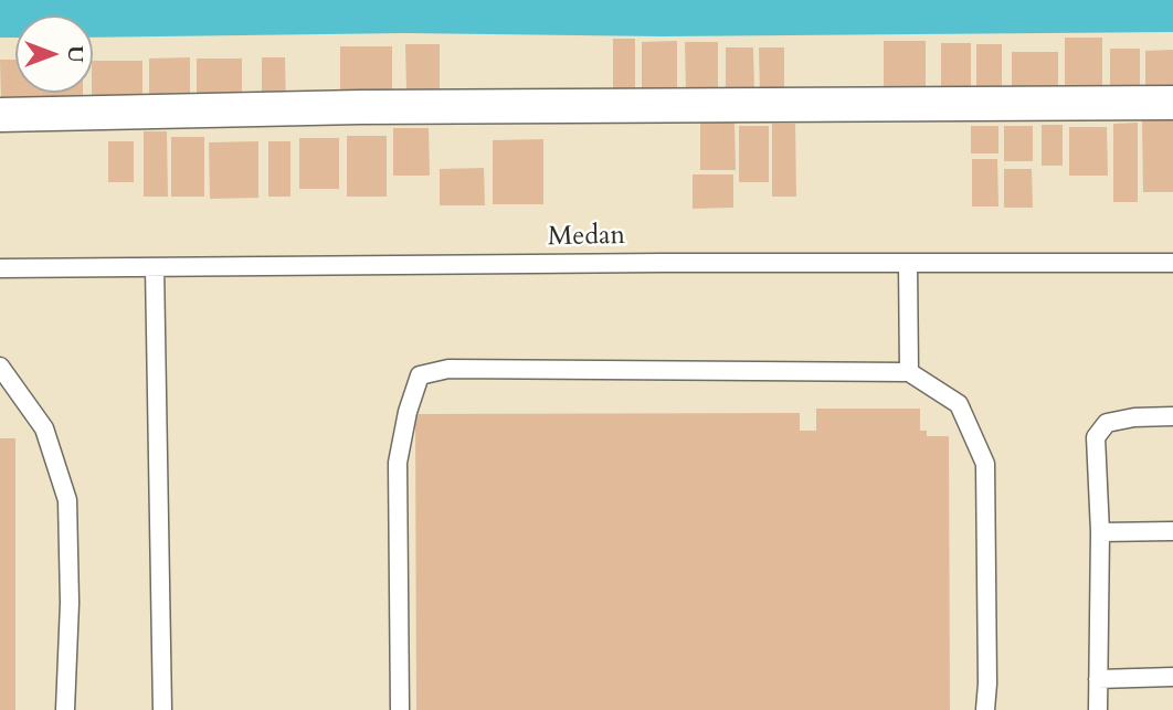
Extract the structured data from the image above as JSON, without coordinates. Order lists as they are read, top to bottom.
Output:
{
  "streets": {
    "lane": ["Medan"]
  },
  "north": "right"
}
